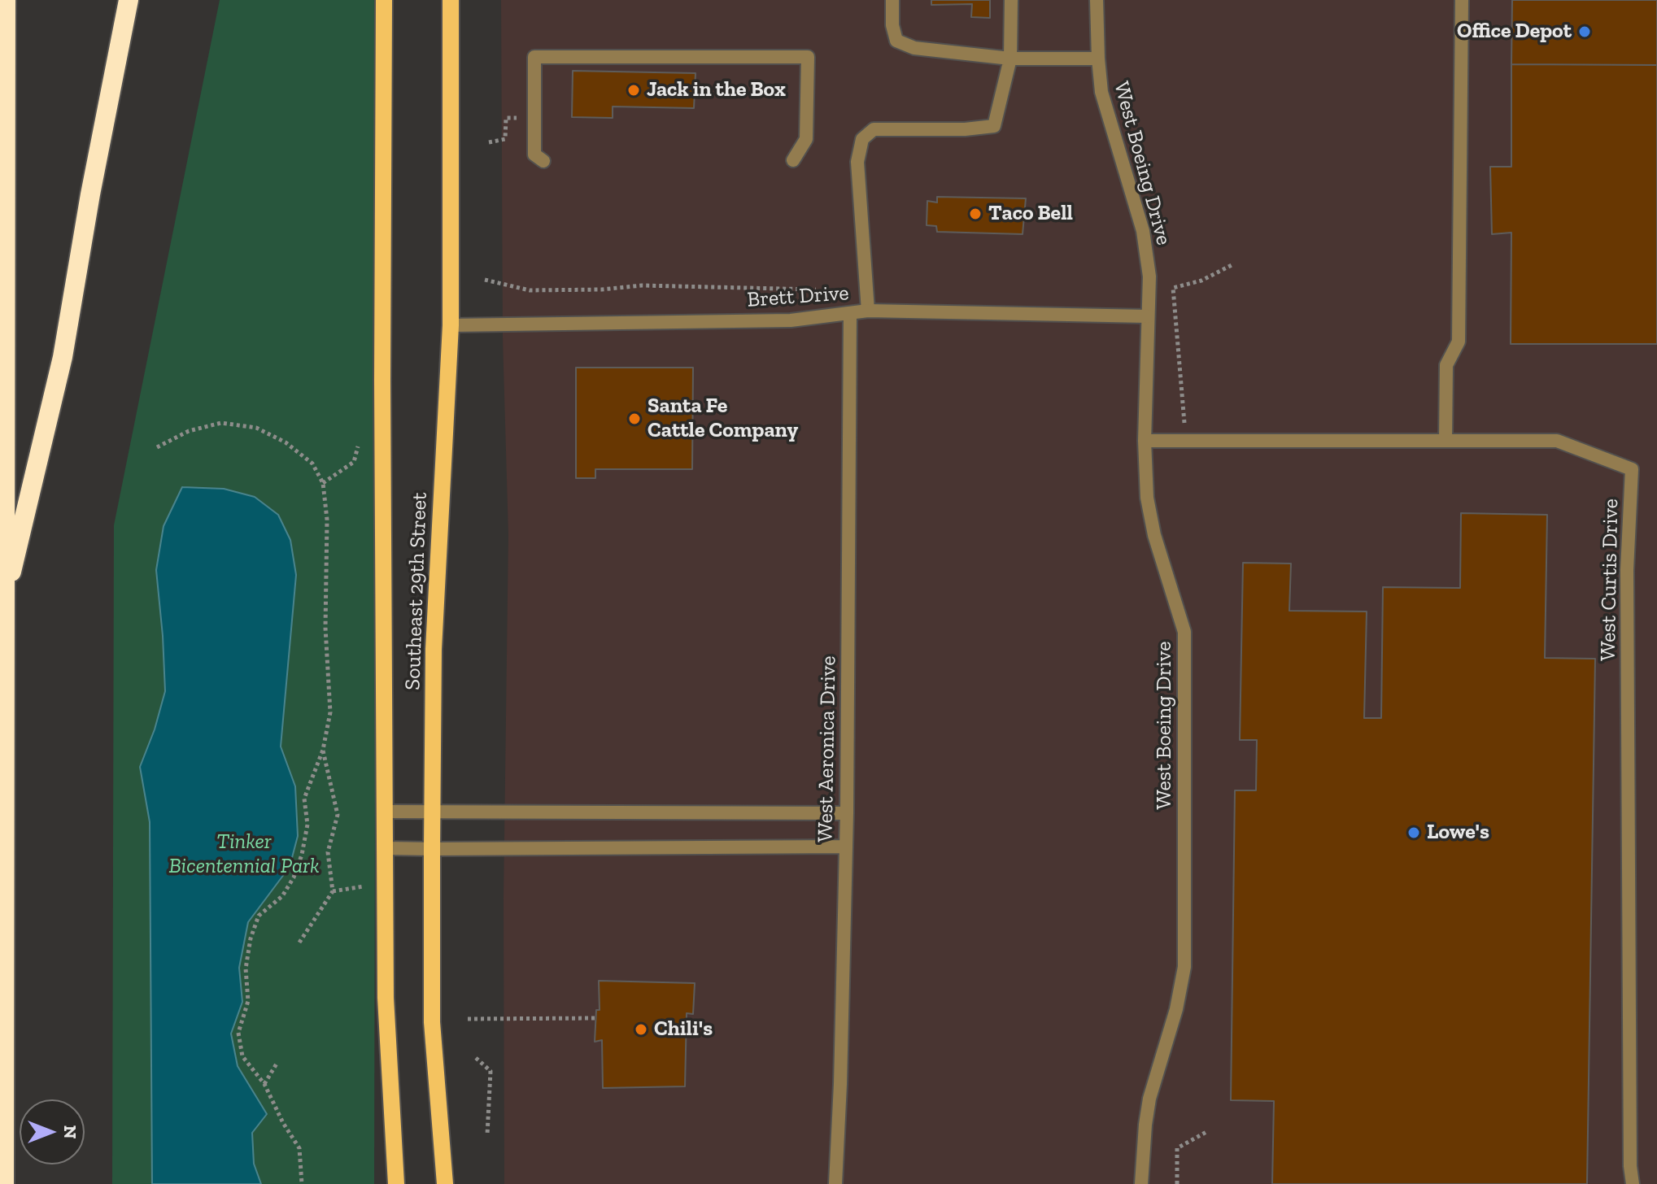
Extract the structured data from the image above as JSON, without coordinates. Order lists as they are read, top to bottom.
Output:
{
  "streets": {
    "main road": ["Southeast 29th Street"],
    "street": [
      "West Boeing Drive",
      "Brett Drive",
      "West Curtis Drive",
      "West Aeronica Drive"
    ]
  },
  "crossings": [
    ["West Boeing Drive", "Brett Drive"],
    ["West Boeing Drive", "West Curtis Drive"],
    ["Brett Drive", "Southeast 29th Street"],
    ["Brett Drive", "West Aeronica Drive"]
  ],
  "parks": ["Tinker Bicentennial Park"],
  "places": [
    "Office Depot",
    "Jack in the Box",
    "Taco Bell",
    "Santa Fe Cattle Company",
    "Lowe's",
    "Chili's"
  ],
  "north": "right"
}
